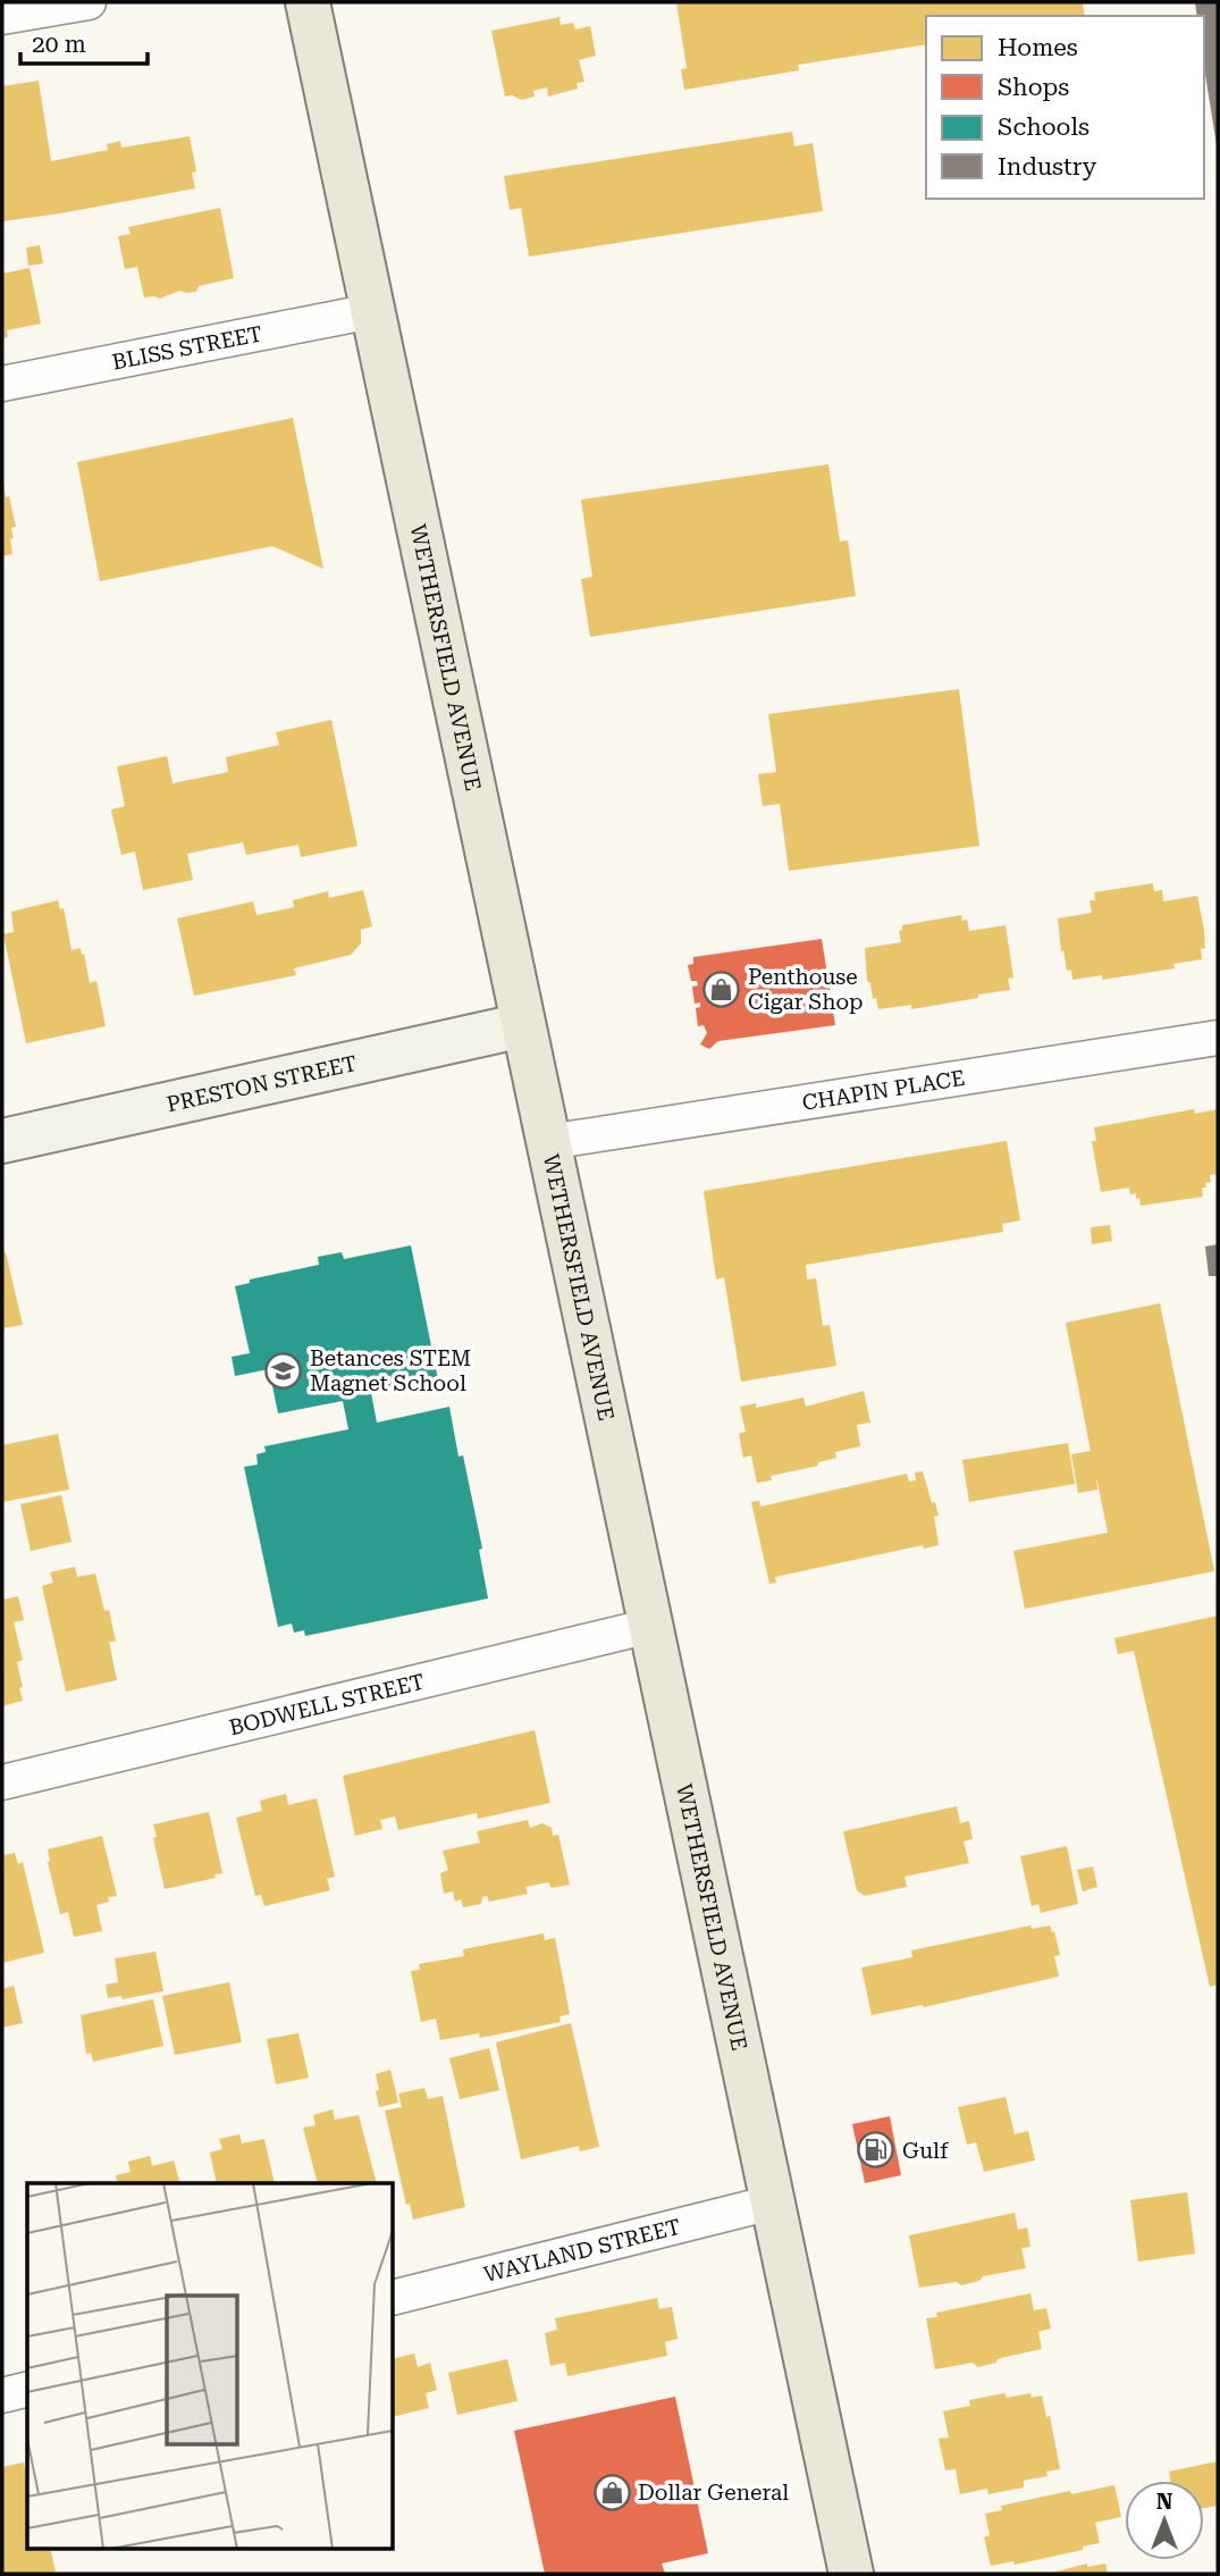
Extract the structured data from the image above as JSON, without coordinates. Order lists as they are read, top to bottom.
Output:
{
  "streets": {
    "main road": ["WETHERSFIELD AVENUE"],
    "street": [
      "BLISS STREET",
      "PRESTON STREET",
      "CHAPIN PLACE",
      "BODWELL STREET",
      "WAYLAND STREET"
    ]
  },
  "crossings": [
    ["BLISS STREET", "WETHERSFIELD AVENUE"],
    ["WETHERSFIELD AVENUE", "PRESTON STREET"],
    ["WETHERSFIELD AVENUE", "CHAPIN PLACE"],
    ["WETHERSFIELD AVENUE", "BODWELL STREET"],
    ["WETHERSFIELD AVENUE", "WAYLAND STREET"]
  ],
  "places": {
    "shop": ["Penthouse Cigar Shop", "Dollar General"],
    "school or university": ["Betances STEM Magnet School"],
    "fuel station": ["Gulf"]
  },
  "legend": [
    "Homes",
    "Shops",
    "Schools",
    "Industry"
  ],
  "scale_bar": "20 m",
  "north": "top"
}
